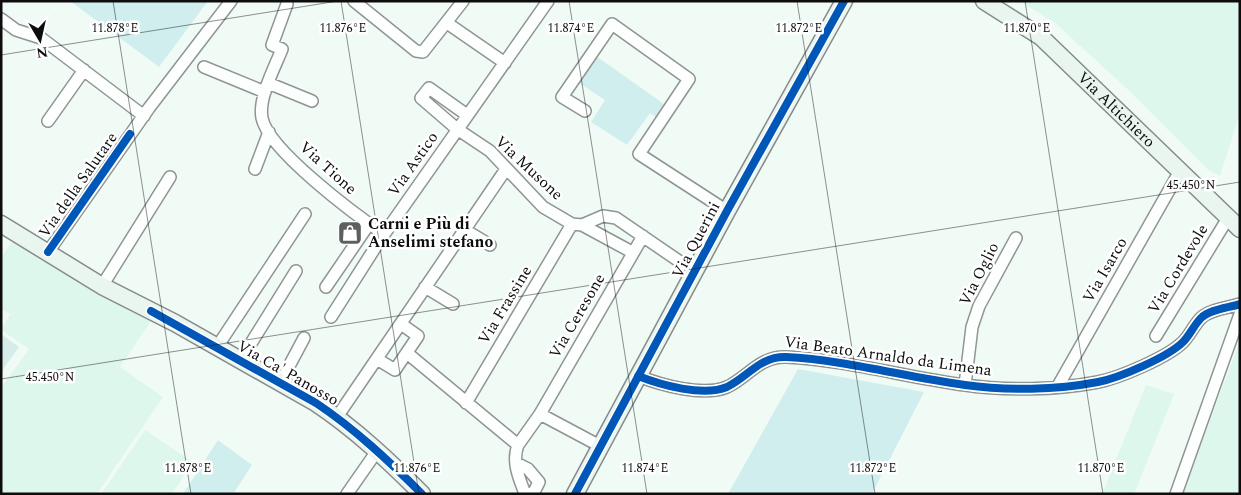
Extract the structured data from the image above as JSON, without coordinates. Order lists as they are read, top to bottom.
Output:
{
  "streets": {
    "street": [
      "Via Altichiero",
      "Via Astico",
      "Via Tione",
      "Via Musone",
      "Via della Salutare",
      "Via Querini",
      "Via Cordevole",
      "Via Isarco",
      "Via Oglio",
      "Via Frassine",
      "Via Ceresone",
      "Via Beato Arnaldo da Limena",
      "Via Ca' Panosso"
    ]
  },
  "crossings": [
    ["Via Altichiero", "Via Cordevole"],
    ["Via Altichiero", "Via Isarco"],
    ["Via Astico", "Via Tione"],
    ["Via Astico", "Via Musone"],
    ["Via Musone", "Via Frassine"],
    ["Via Musone", "Via Ceresone"],
    ["Via della Salutare", "Via Ca' Panosso"],
    ["Via Querini", "Via Beato Arnaldo da Limena"],
    ["Via Isarco", "Via Beato Arnaldo da Limena"],
    ["Via Oglio", "Via Beato Arnaldo da Limena"]
  ],
  "places": {
    "shop": ["Carni e Più di Anselimi stefano"]
  },
  "north": "bottom",
  "coordinates": [
    "11.878°E",
    "11.876°E",
    "11.874°E",
    "11.872°E",
    "11.870°E",
    "45.450°N"
  ]
}
